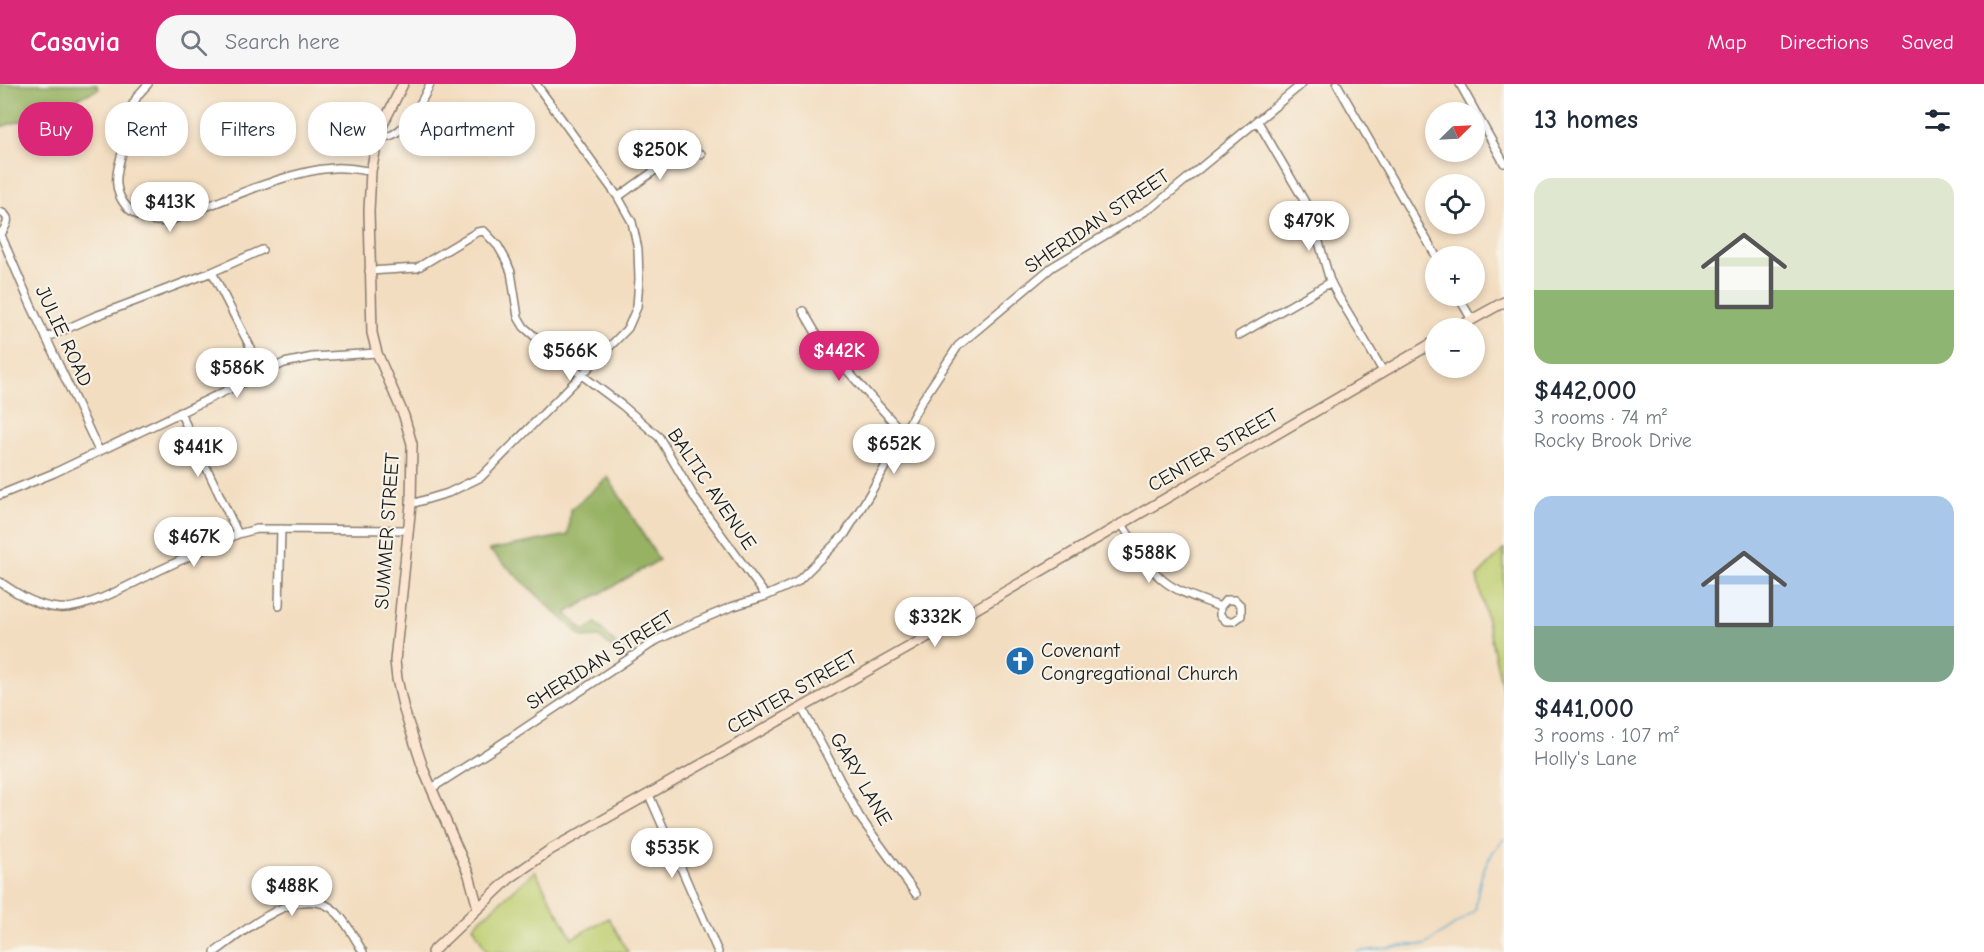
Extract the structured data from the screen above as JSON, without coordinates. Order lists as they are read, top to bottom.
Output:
{
  "streets": {
    "main road": ["CENTER STREET", "SUMMER STREET"],
    "street": [
      "SHERIDAN STREET",
      "JULIE ROAD",
      "BALTIC AVENUE",
      "GARY LANE"
    ]
  },
  "crossings": [
    ["SHERIDAN STREET", "BALTIC AVENUE"],
    ["SHERIDAN STREET", "SUMMER STREET"],
    ["CENTER STREET", "SUMMER STREET"],
    ["CENTER STREET", "GARY LANE"],
    ["BALTIC AVENUE", "SUMMER STREET"]
  ],
  "places": {
    "church": ["Covenant Congregational Church"]
  },
  "north": "top right",
  "page": {
    "header": "Casavia",
    "search": "Search here",
    "nav": ["Map", "Directions", "Saved"],
    "heading": "13 homes",
    "map_buttons": ["+", "−"],
    "chip": [
      "Buy",
      "Rent",
      "Filters",
      "New",
      "Apartment"
    ],
    "price": [
      "$250K",
      "$413K",
      "$479K",
      "$566K",
      "$442K",
      "$586K",
      "$652K",
      "$441K",
      "$467K",
      "$588K",
      "$332K",
      "$535K",
      "$488K"
    ],
    "list": [
      {
        "name": "$442,000",
        "note": "3 rooms · 74 m² · Rocky Brook Drive"
      },
      {
        "name": "$441,000",
        "note": "3 rooms · 107 m² · Holly's Lane"
      }
    ]
  }
}
